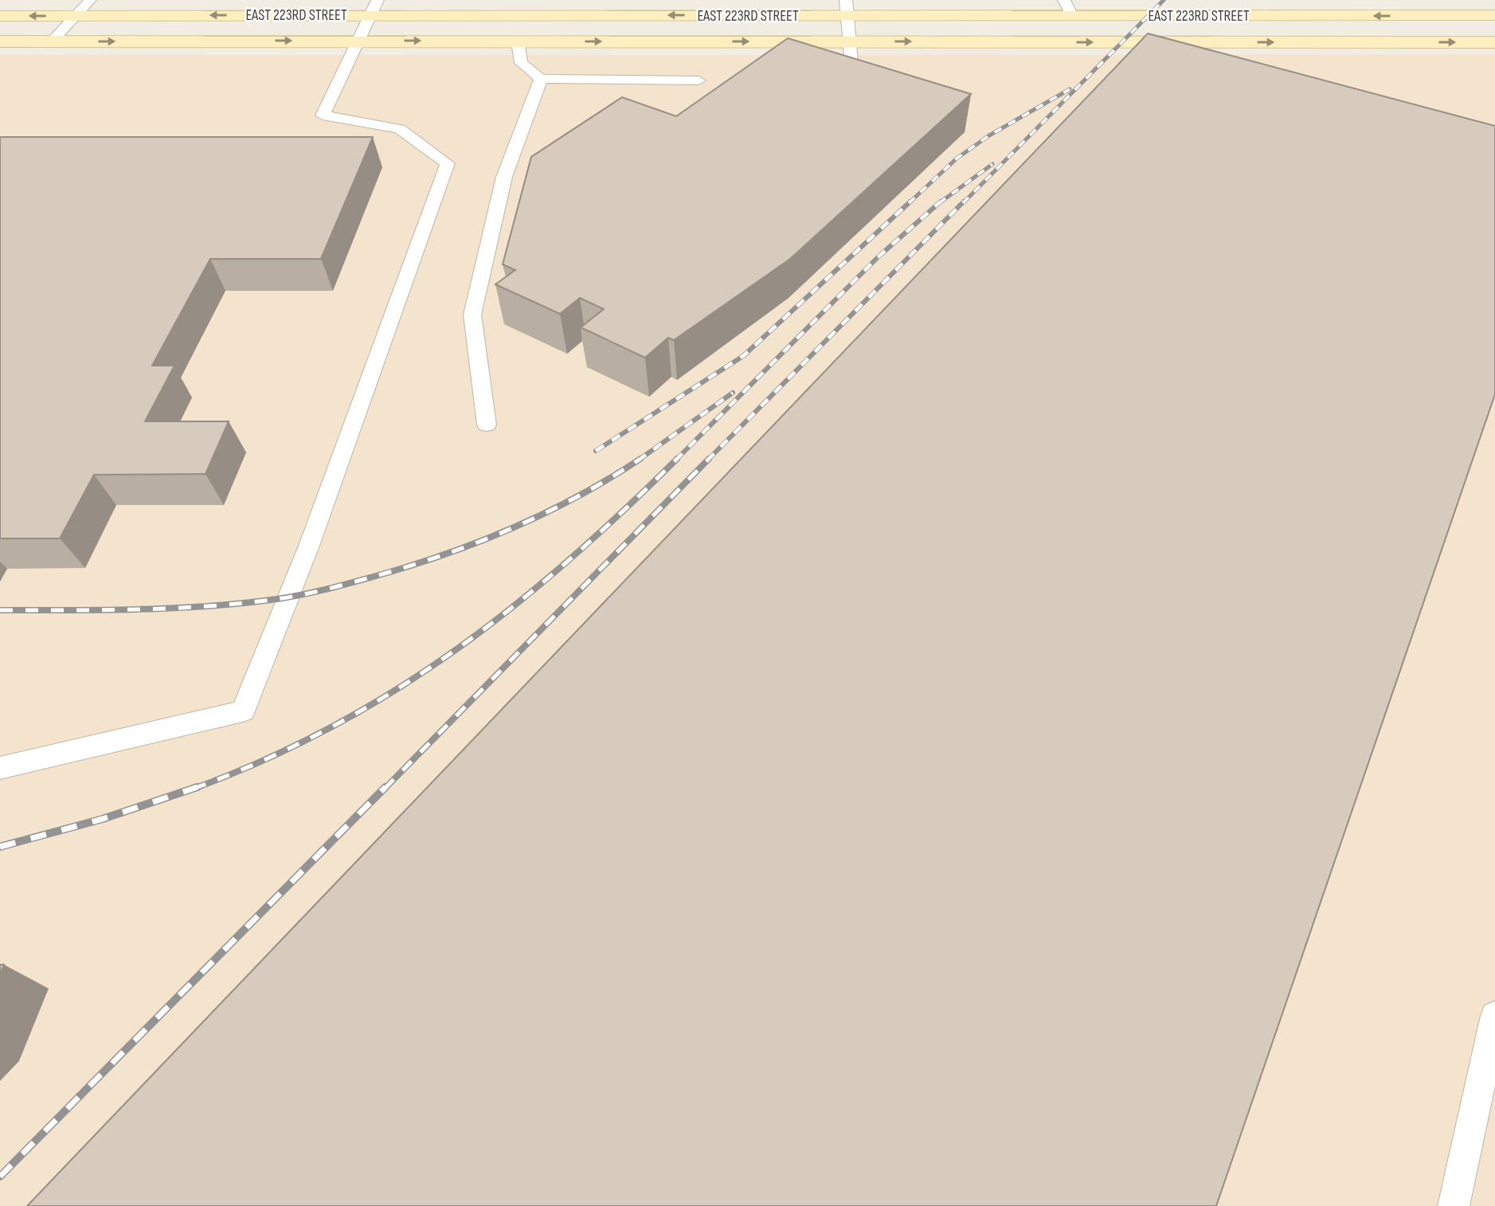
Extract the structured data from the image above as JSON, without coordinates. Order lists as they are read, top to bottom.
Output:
{
  "streets": {
    "main road": ["EAST 223RD STREET"]
  }
}
